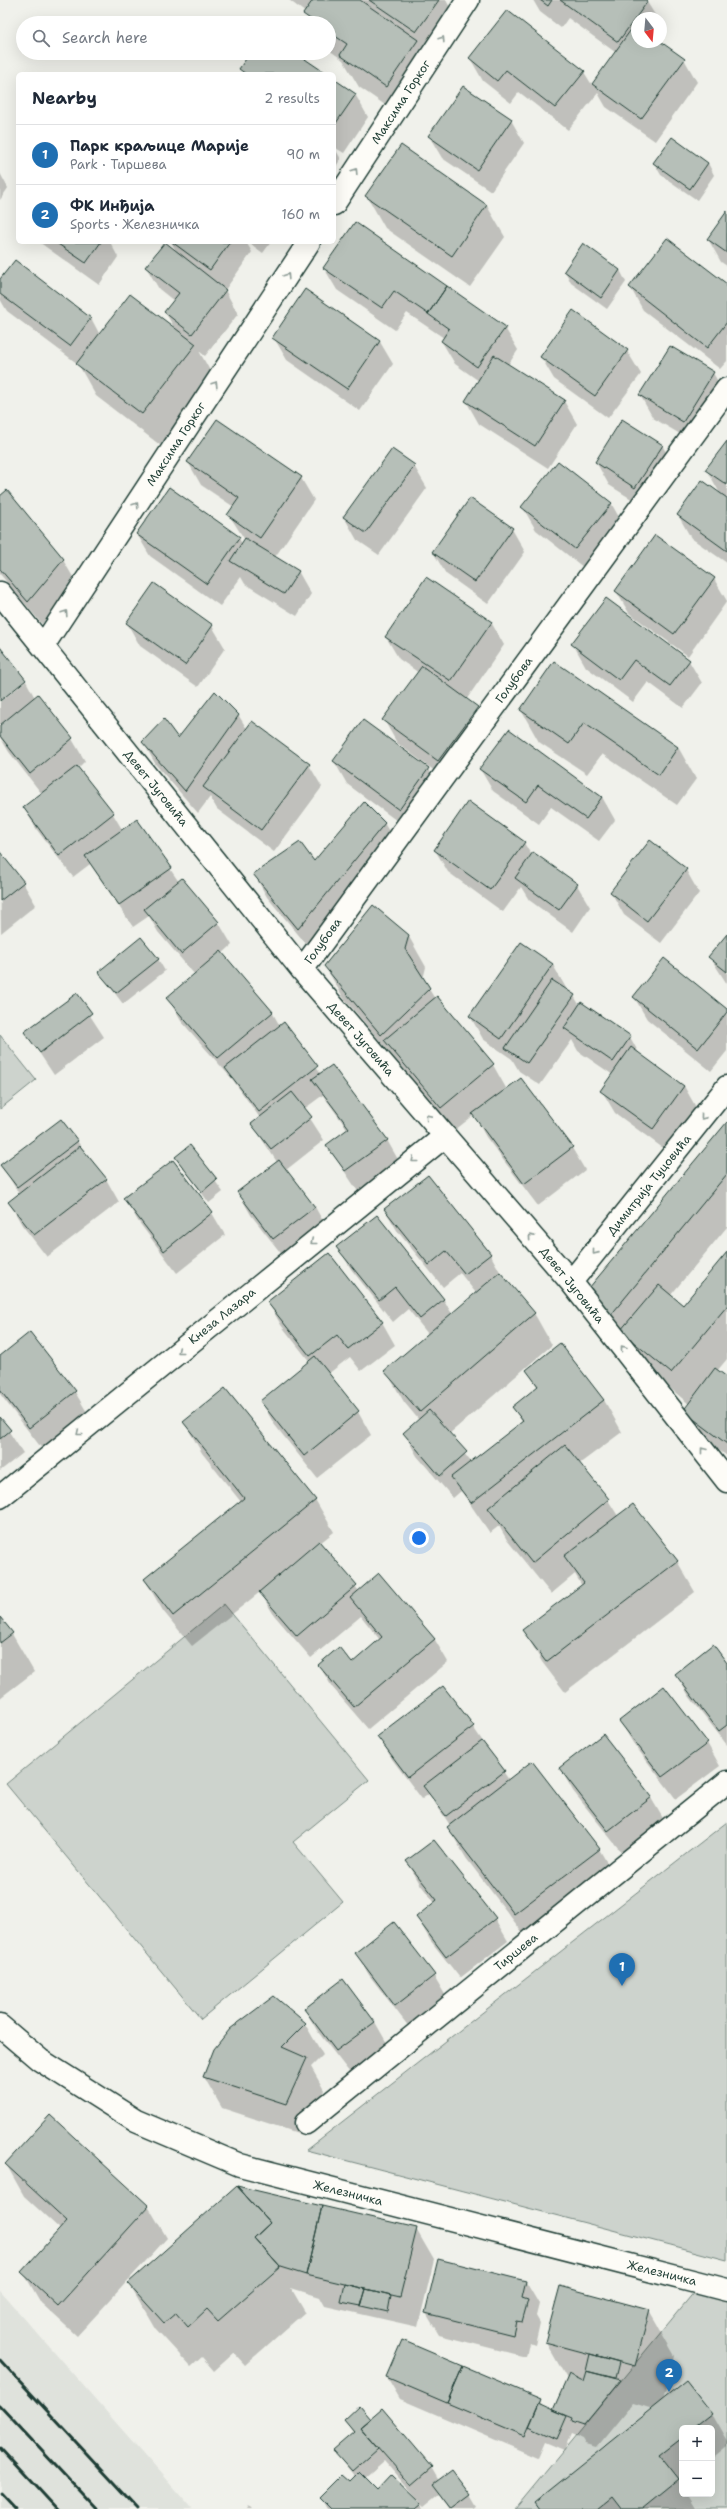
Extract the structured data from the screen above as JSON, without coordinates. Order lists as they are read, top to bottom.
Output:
{
  "streets": {
    "street": [
      "Максима Горког",
      "Голубова",
      "Девет Југовића",
      "Димитрија Туцовића",
      "Кнеза Лазара",
      "Тиршева",
      "Железничка"
    ]
  },
  "crossings": [
    ["Максима Горког", "Девет Југовића"],
    ["Голубова", "Девет Југовића"],
    ["Девет Југовића", "Димитрија Туцовића"],
    ["Девет Југовића", "Кнеза Лазара"]
  ],
  "one_way": [
    "Максима Горког",
    "Девет Југовића",
    "Димитрија Туцовића",
    "Кнеза Лазара"
  ],
  "north": "bottom",
  "page": {
    "search": "Search here",
    "heading": ["Nearby", "2 results"],
    "list": [
      {
        "mark": "1",
        "name": "Парк краљице Марије",
        "note": "Park · Тиршева",
        "value": "90 m"
      },
      {
        "mark": "2",
        "name": "ФК Инђија",
        "note": "Sports · Железничка",
        "value": "160 m"
      }
    ],
    "pins": ["1", "2"],
    "map_buttons": ["+", "−"]
  }
}
